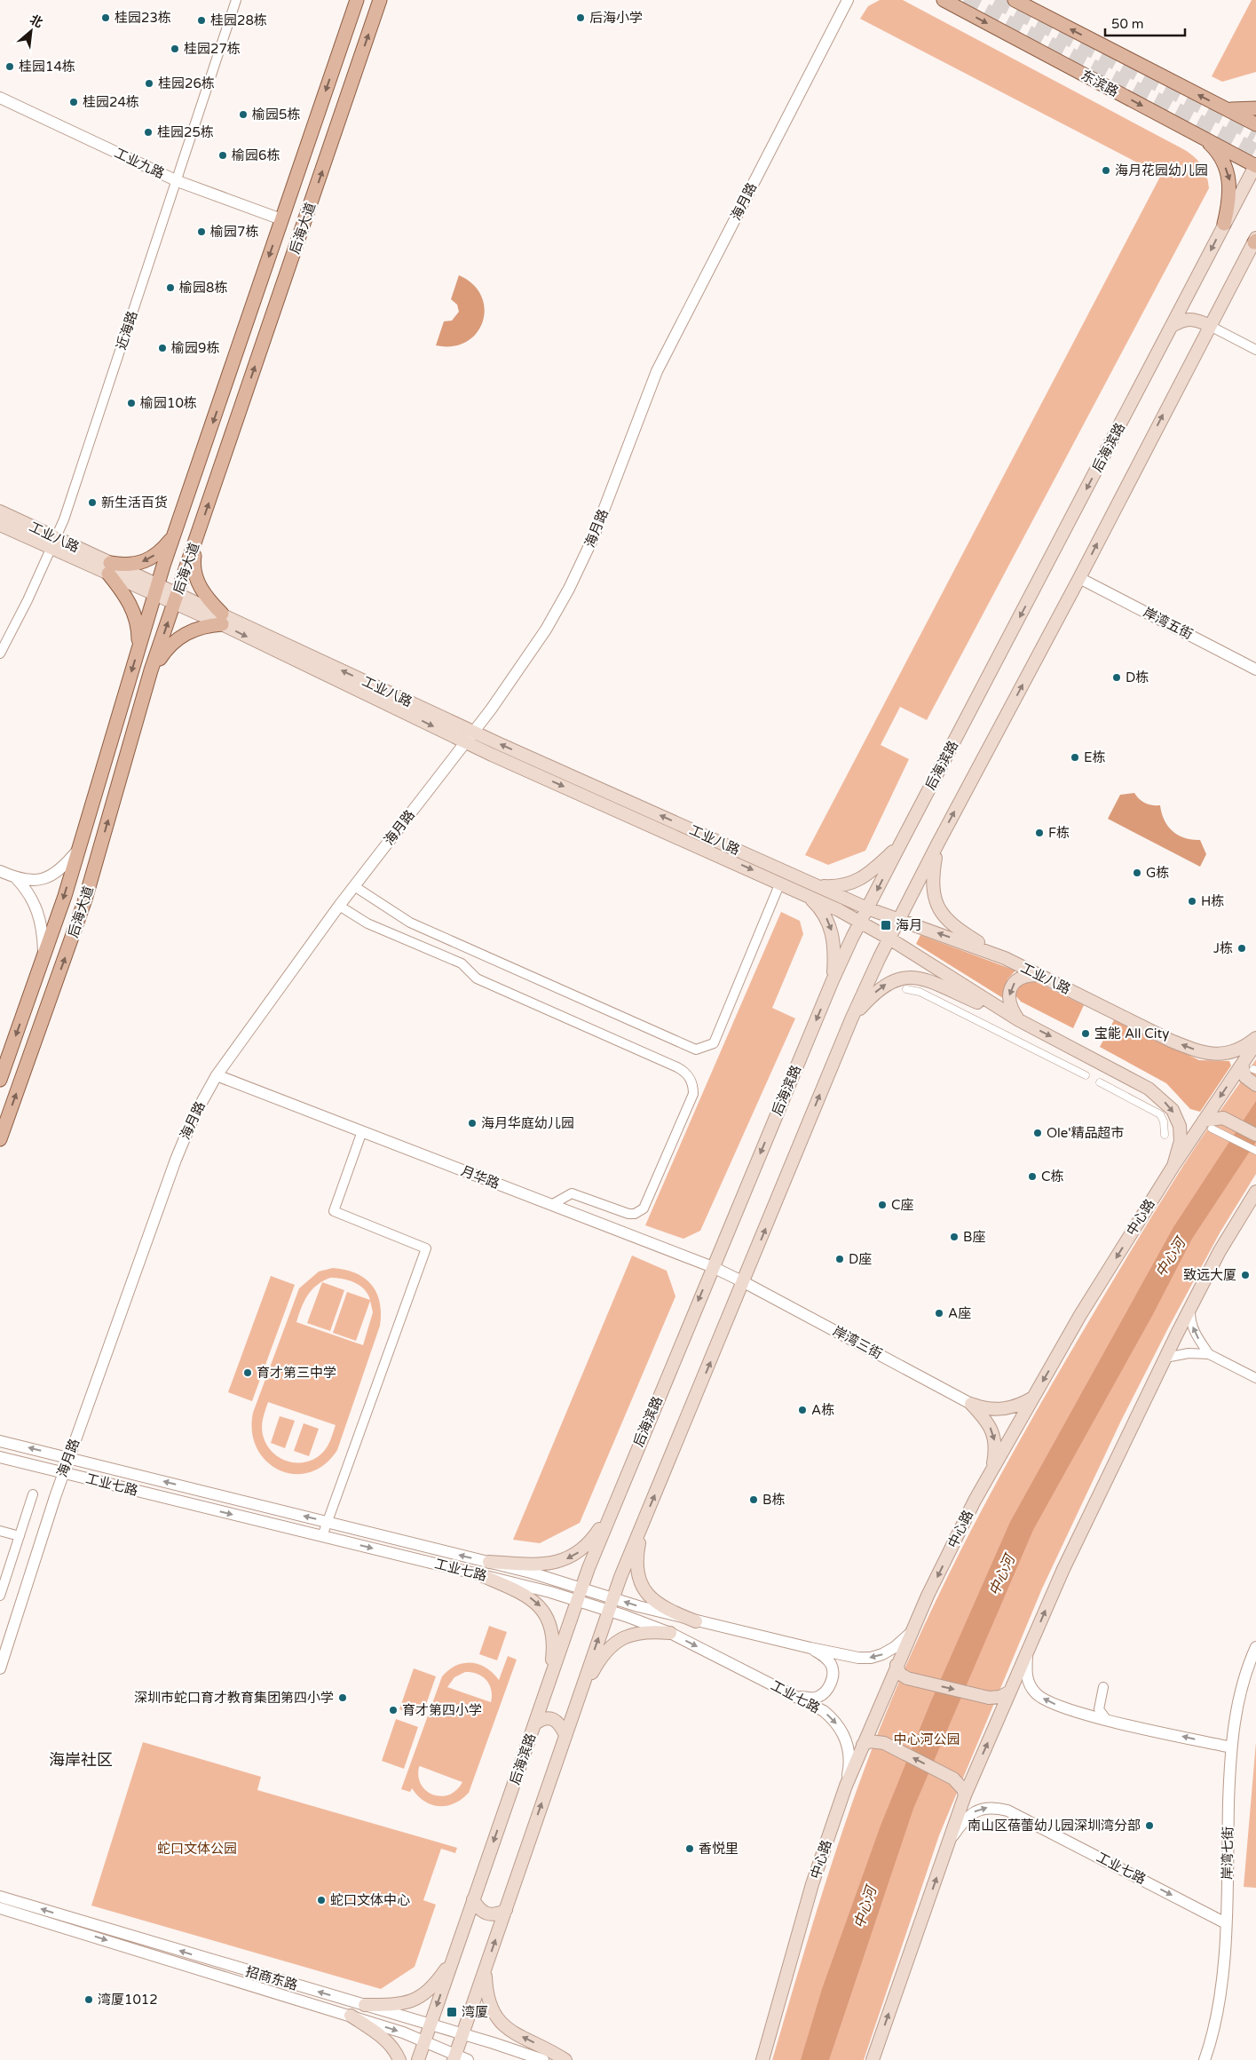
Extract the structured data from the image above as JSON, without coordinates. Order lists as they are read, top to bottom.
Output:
{
  "streets": {
    "main road": [
      "东滨路",
      "后海大道",
      "后海滨路",
      "工业八路",
      "中心路"
    ],
    "street": [
      "工业九路",
      "海月路",
      "近海路",
      "岸湾五街",
      "月华路",
      "岸湾三街",
      "工业七路",
      "岸湾七街",
      "招商东路"
    ]
  },
  "crossings": [
    ["东滨路", "后海滨路"],
    ["工业九路", "后海大道"],
    ["工业九路", "近海路"],
    ["海月路", "工业八路"],
    ["海月路", "月华路"],
    ["海月路", "工业七路"],
    ["后海大道", "工业八路"],
    ["近海路", "工业八路"],
    ["后海滨路", "工业八路"],
    ["后海滨路", "月华路"],
    ["后海滨路", "工业七路"],
    ["后海滨路", "招商东路"],
    ["工业八路", "中心路"],
    ["月华路", "岸湾三街"],
    ["中心路", "工业七路"],
    ["工业七路", "岸湾七街"]
  ],
  "districts": ["海岸社区"],
  "water": ["中心河"],
  "parks": ["中心河公园", "蛇口文体公园"],
  "places": {
    "other": [
      "桂园23栋",
      "后海小学",
      "桂园28栋",
      "桂园27栋",
      "桂园14栋",
      "桂园26栋",
      "桂园24栋",
      "榆园5栋",
      "桂园25栋",
      "榆园6栋",
      "海月花园幼儿园",
      "榆园7栋",
      "榆园8栋",
      "榆园9栋",
      "榆园10栋",
      "新生活百货",
      "D栋",
      "E栋",
      "F栋",
      "G栋",
      "H栋",
      "J栋",
      "宝能 All City",
      "海月华庭幼儿园",
      "Ole'精品超市",
      "C栋",
      "C座",
      "B座",
      "D座",
      "致远大厦",
      "A座",
      "育才第三中学",
      "A栋",
      "B栋",
      "深圳市蛇口育才教育集团第四小学",
      "育才第四小学",
      "南山区蓓蕾幼儿园深圳湾分部",
      "香悦里",
      "蛇口文体中心",
      "湾厦1012"
    ],
    "transit": ["海月", "湾厦"]
  },
  "scale_bar": "50 m",
  "north": "top right"
}
